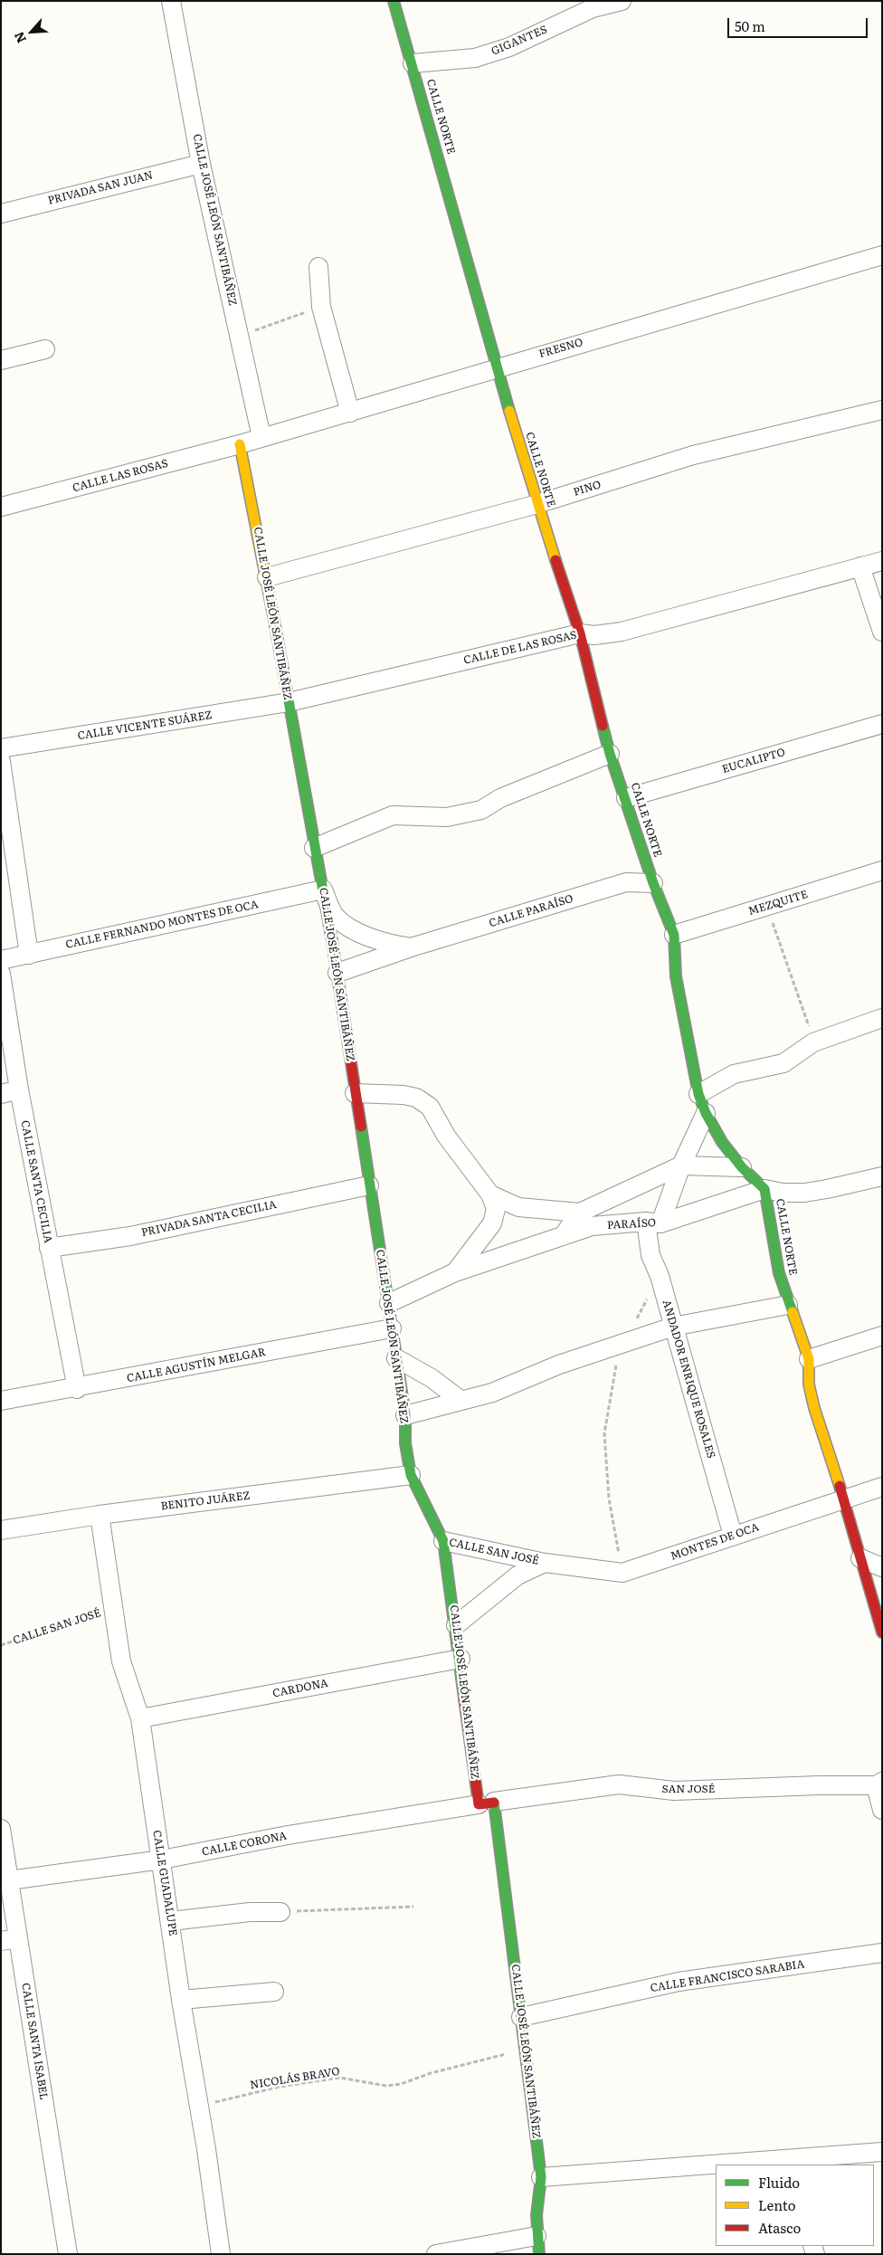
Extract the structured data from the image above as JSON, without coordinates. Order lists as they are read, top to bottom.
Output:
{
  "streets": {
    "street": [
      "GIGANTES",
      "CALLE NORTE",
      "PRIVADA SAN JUAN",
      "CALLE JOSÉ LEÓN SANTIBÁÑEZ",
      "FRESNO",
      "CALLE LAS ROSAS",
      "PINO",
      "CALLE DE LAS ROSAS",
      "CALLE VICENTE SUÁREZ",
      "EUCALIPTO",
      "MEZQUITE",
      "CALLE PARAÍSO",
      "CALLE FERNANDO MONTES DE OCA",
      "CALLE SANTA CECILIA",
      "PRIVADA SANTA CECILIA",
      "PARAÍSO",
      "CALLE AGUSTÍN MELGAR",
      "ANDADOR ENRIQUE ROSALES",
      "BENITO JUÁREZ",
      "MONTES DE OCA",
      "CALLE SAN JOSÉ",
      "CARDONA",
      "SAN JOSÉ",
      "CALLE CORONA",
      "CALLE GUADALUPE",
      "CALLE FRANCISCO SARABIA",
      "CALLE SANTA ISABEL"
    ],
    "path": ["NICOLÁS BRAVO"]
  },
  "crossings": [
    ["GIGANTES", "CALLE NORTE"],
    ["CALLE NORTE", "FRESNO"],
    ["CALLE NORTE", "PINO"],
    ["CALLE NORTE", "CALLE DE LAS ROSAS"],
    ["CALLE NORTE", "EUCALIPTO"],
    ["CALLE NORTE", "MEZQUITE"],
    ["CALLE NORTE", "CALLE PARAÍSO"],
    ["CALLE NORTE", "PARAÍSO"],
    ["CALLE NORTE", "MONTES DE OCA"],
    ["PRIVADA SAN JUAN", "CALLE JOSÉ LEÓN SANTIBÁÑEZ"],
    ["CALLE JOSÉ LEÓN SANTIBÁÑEZ", "FRESNO"],
    ["CALLE JOSÉ LEÓN SANTIBÁÑEZ", "CALLE LAS ROSAS"],
    ["CALLE JOSÉ LEÓN SANTIBÁÑEZ", "PINO"],
    ["CALLE JOSÉ LEÓN SANTIBÁÑEZ", "CALLE DE LAS ROSAS"],
    ["CALLE JOSÉ LEÓN SANTIBÁÑEZ", "CALLE VICENTE SUÁREZ"],
    ["CALLE JOSÉ LEÓN SANTIBÁÑEZ", "CALLE PARAÍSO"],
    ["CALLE JOSÉ LEÓN SANTIBÁÑEZ", "CALLE FERNANDO MONTES DE OCA"],
    ["CALLE JOSÉ LEÓN SANTIBÁÑEZ", "PRIVADA SANTA CECILIA"],
    ["CALLE JOSÉ LEÓN SANTIBÁÑEZ", "PARAÍSO"],
    ["CALLE JOSÉ LEÓN SANTIBÁÑEZ", "CALLE AGUSTÍN MELGAR"],
    ["CALLE JOSÉ LEÓN SANTIBÁÑEZ", "BENITO JUÁREZ"],
    ["CALLE JOSÉ LEÓN SANTIBÁÑEZ", "CALLE SAN JOSÉ"],
    ["CALLE JOSÉ LEÓN SANTIBÁÑEZ", "CARDONA"],
    ["CALLE JOSÉ LEÓN SANTIBÁÑEZ", "SAN JOSÉ"],
    ["CALLE JOSÉ LEÓN SANTIBÁÑEZ", "CALLE CORONA"],
    ["CALLE JOSÉ LEÓN SANTIBÁÑEZ", "CALLE FRANCISCO SARABIA"],
    ["CALLE JOSÉ LEÓN SANTIBÁÑEZ", "NICOLÁS BRAVO"],
    ["FRESNO", "CALLE LAS ROSAS"],
    ["CALLE DE LAS ROSAS", "CALLE VICENTE SUÁREZ"],
    ["CALLE PARAÍSO", "CALLE FERNANDO MONTES DE OCA"],
    ["CALLE SANTA CECILIA", "PRIVADA SANTA CECILIA"],
    ["CALLE SANTA CECILIA", "CALLE AGUSTÍN MELGAR"],
    ["PARAÍSO", "ANDADOR ENRIQUE ROSALES"],
    ["ANDADOR ENRIQUE ROSALES", "MONTES DE OCA"],
    ["BENITO JUÁREZ", "CALLE GUADALUPE"],
    ["MONTES DE OCA", "CALLE SAN JOSÉ"],
    ["CALLE SAN JOSÉ", "CALLE GUADALUPE"],
    ["CARDONA", "CALLE GUADALUPE"],
    ["SAN JOSÉ", "CALLE CORONA"],
    ["CALLE CORONA", "CALLE GUADALUPE"],
    ["CALLE CORONA", "CALLE SANTA ISABEL"],
    ["CALLE GUADALUPE", "NICOLÁS BRAVO"]
  ],
  "legend": ["Fluido", "Lento", "Atasco"],
  "scale_bar": "50 m",
  "north": "bottom left"
}
